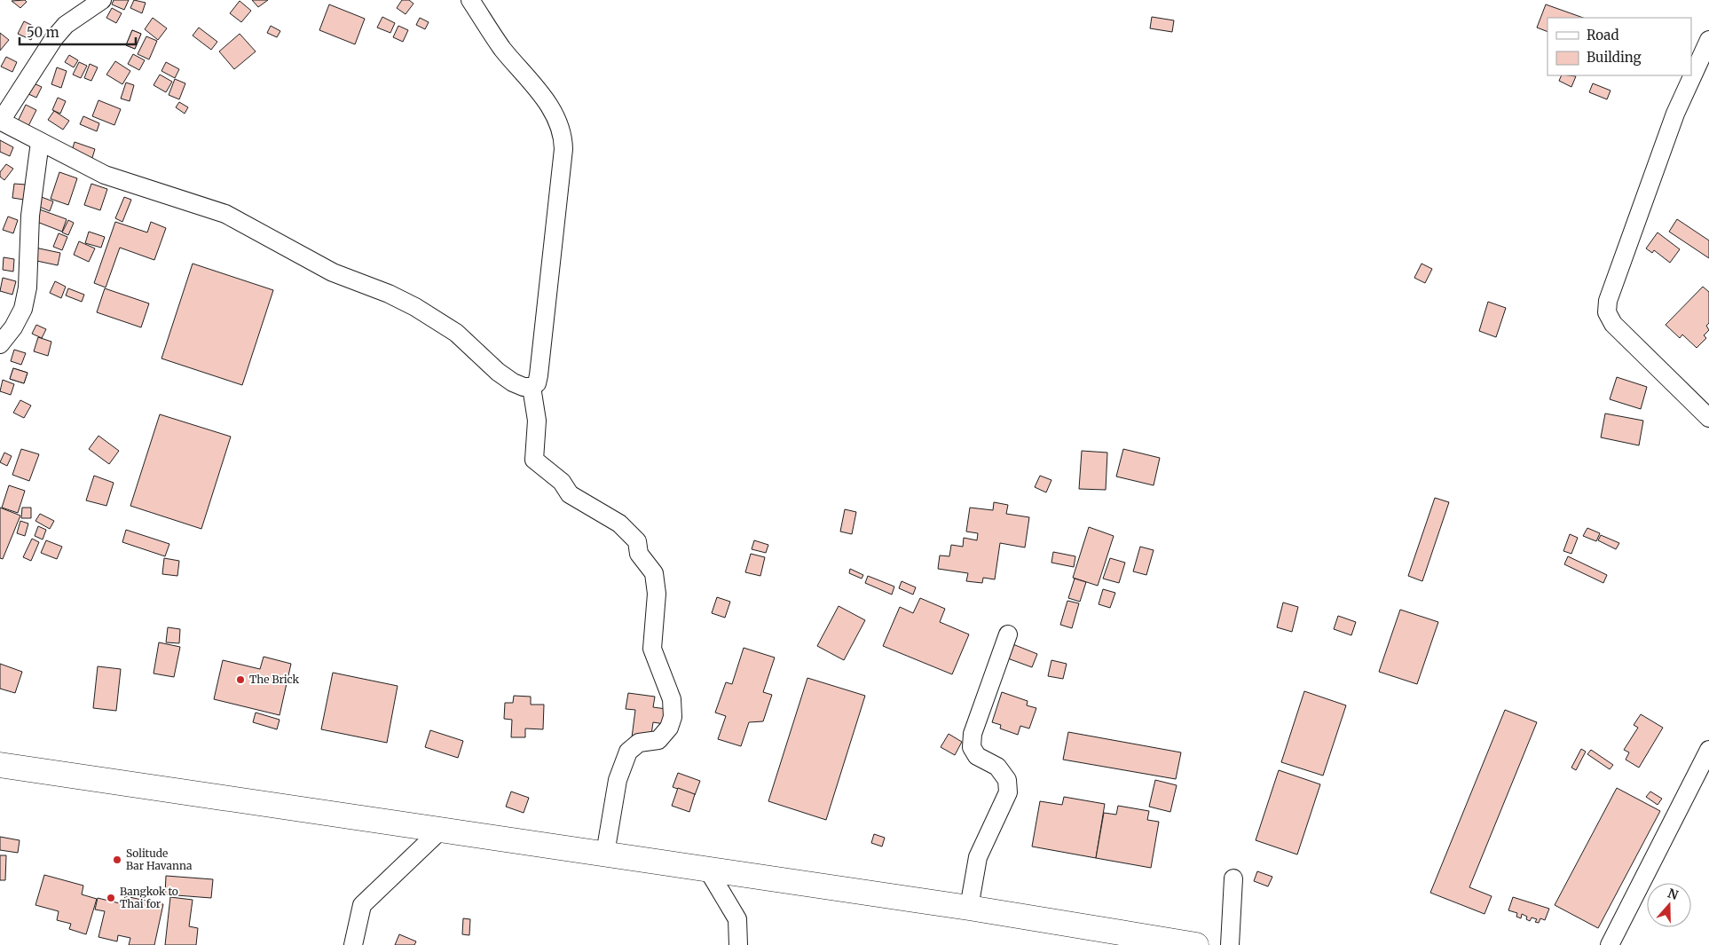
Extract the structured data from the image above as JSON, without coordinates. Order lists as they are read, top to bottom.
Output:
{
  "places": ["The Brick", "Solitude Bar Havanna", "Bangkok to Thai for"],
  "legend": ["Road", "Building"],
  "scale_bar": "50 m",
  "north": "top"
}
